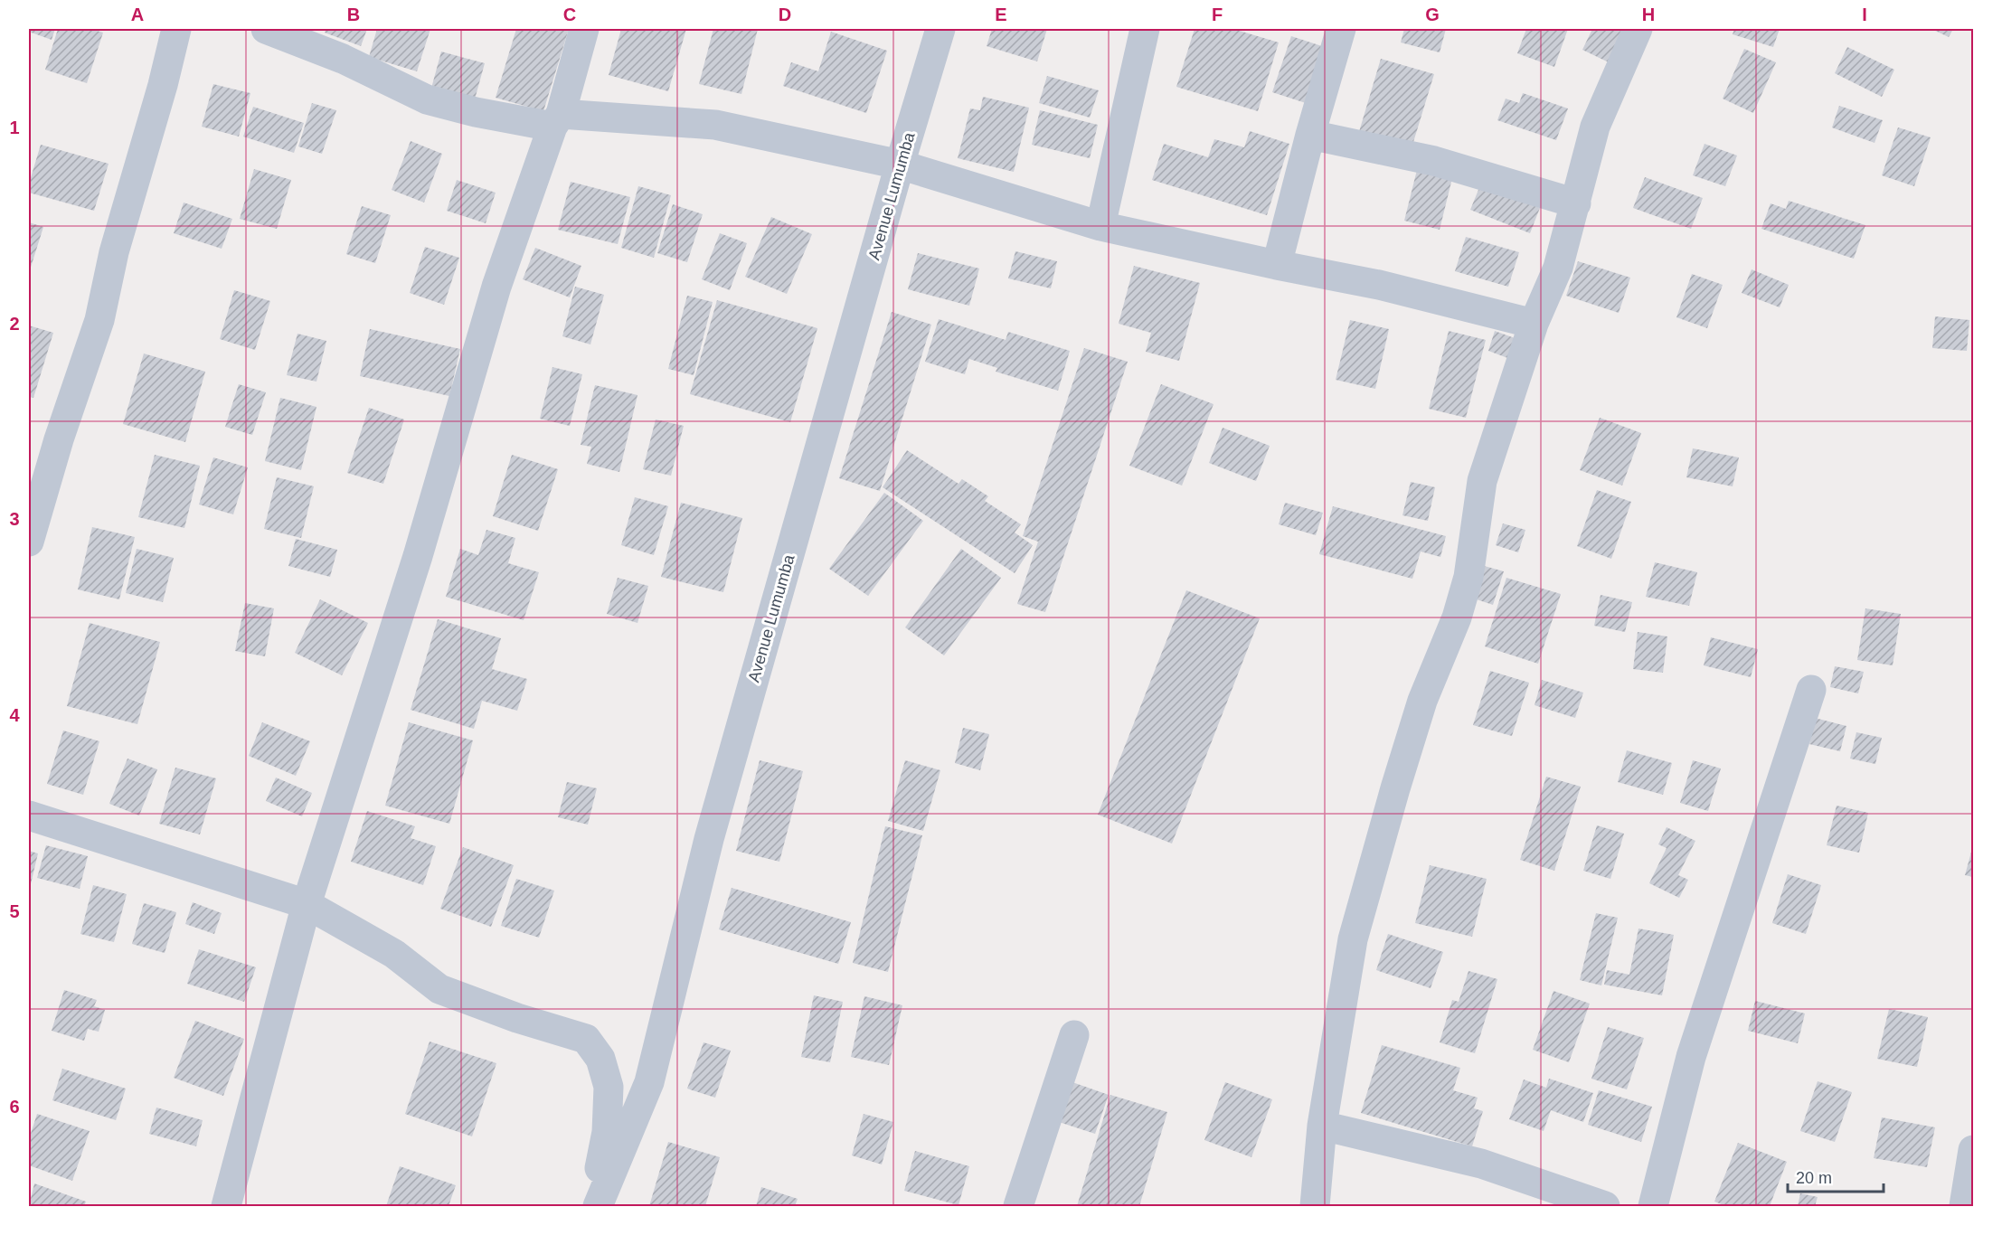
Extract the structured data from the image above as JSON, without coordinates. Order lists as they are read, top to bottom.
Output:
{
  "streets": {
    "street": ["Avenue Lumumba"]
  },
  "scale_bar": "20 m",
  "grid": {
    "columns": [
      "A",
      "B",
      "C",
      "D",
      "E",
      "F",
      "G",
      "H",
      "I"
    ],
    "rows": [
      "1",
      "2",
      "3",
      "4",
      "5",
      "6"
    ]
  }
}
